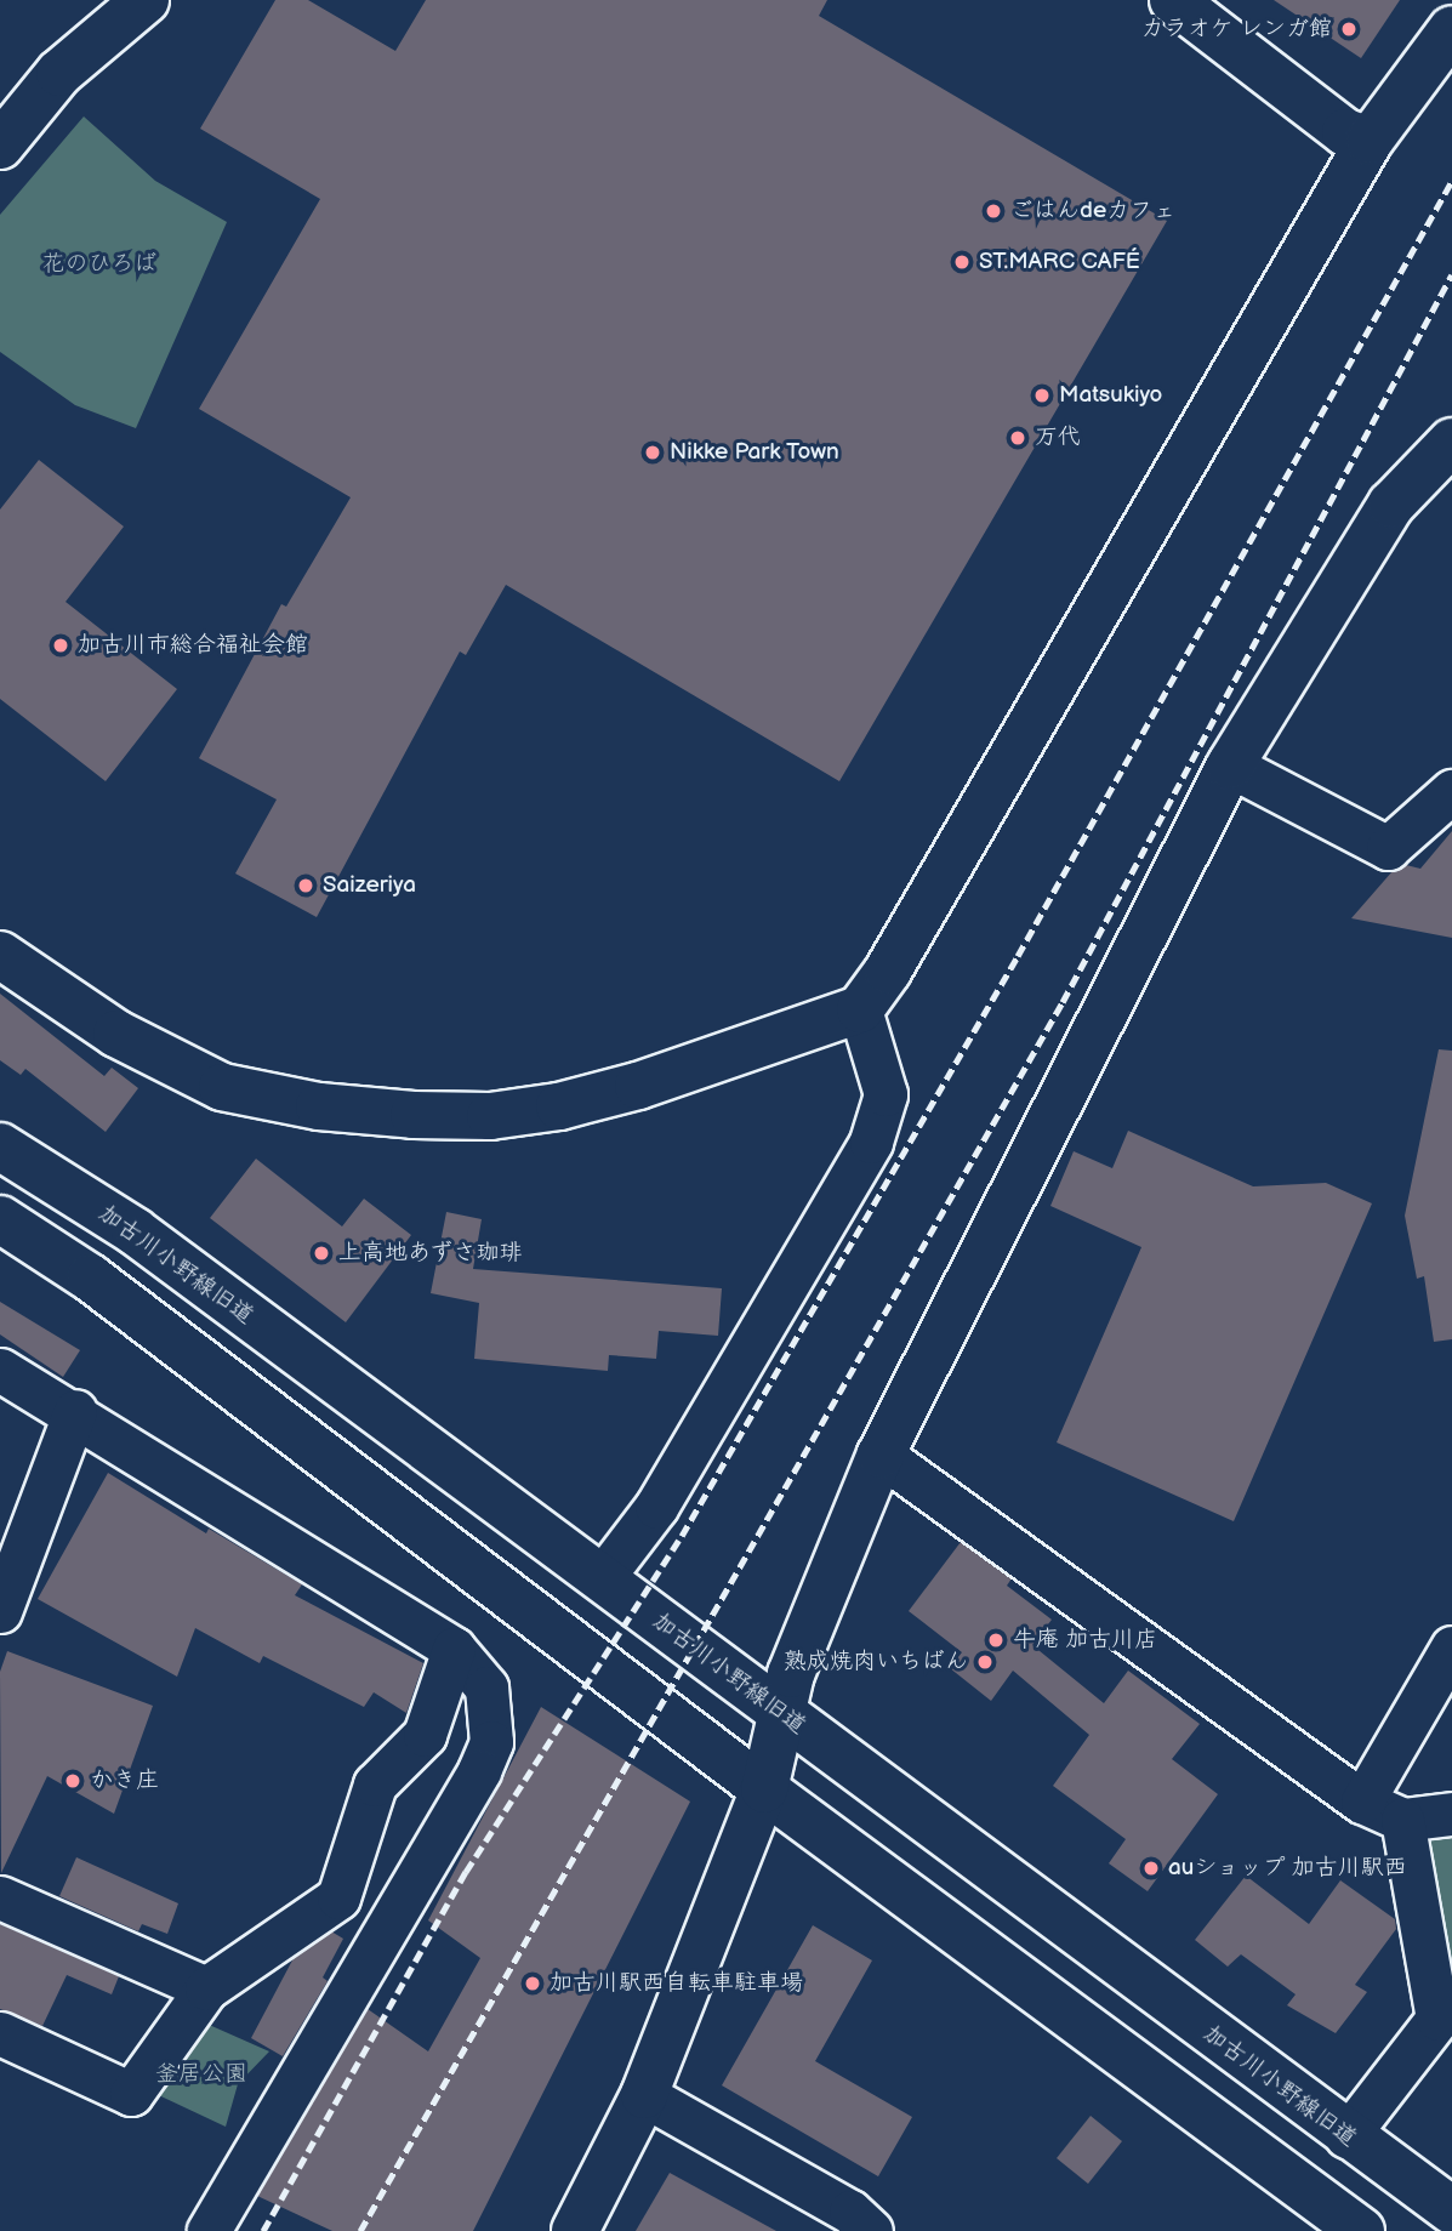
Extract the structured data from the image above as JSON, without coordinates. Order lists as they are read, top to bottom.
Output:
{
  "streets": {
    "street": ["加古川小野線旧道"]
  },
  "parks": ["花のひろば", "釜居公園"],
  "places": [
    "カラオケ レンガ館",
    "ごはんdeカフェ",
    "ST.MARC CAFÉ",
    "Matsukiyo",
    "万代",
    "Nikke Park Town",
    "加古川市総合福祉会館",
    "Saizeriya",
    "上高地あずさ珈琲",
    "牛庵 加古川店",
    "熟成焼肉いちばん",
    "かき庄",
    "auショップ 加古川駅西",
    "加古川駅西自転車駐車場"
  ]
}
